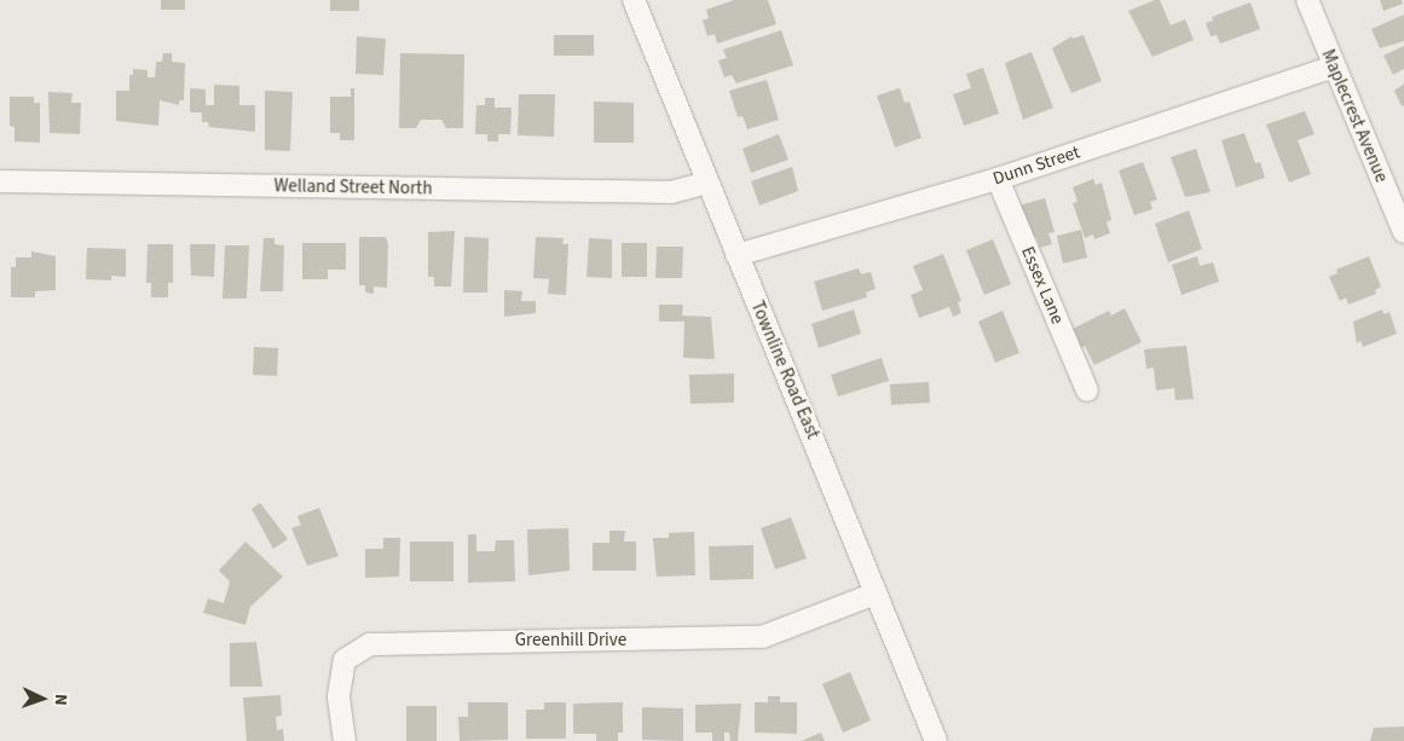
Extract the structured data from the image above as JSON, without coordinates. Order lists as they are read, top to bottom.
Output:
{
  "streets": {
    "street": [
      "Maplecrest Avenue",
      "Dunn Street",
      "Welland Street North",
      "Essex Lane",
      "Townline Road East",
      "Greenhill Drive"
    ]
  },
  "crossings": [
    ["Maplecrest Avenue", "Dunn Street"],
    ["Dunn Street", "Essex Lane"],
    ["Dunn Street", "Townline Road East"],
    ["Welland Street North", "Townline Road East"],
    ["Townline Road East", "Greenhill Drive"]
  ],
  "north": "right"
}
